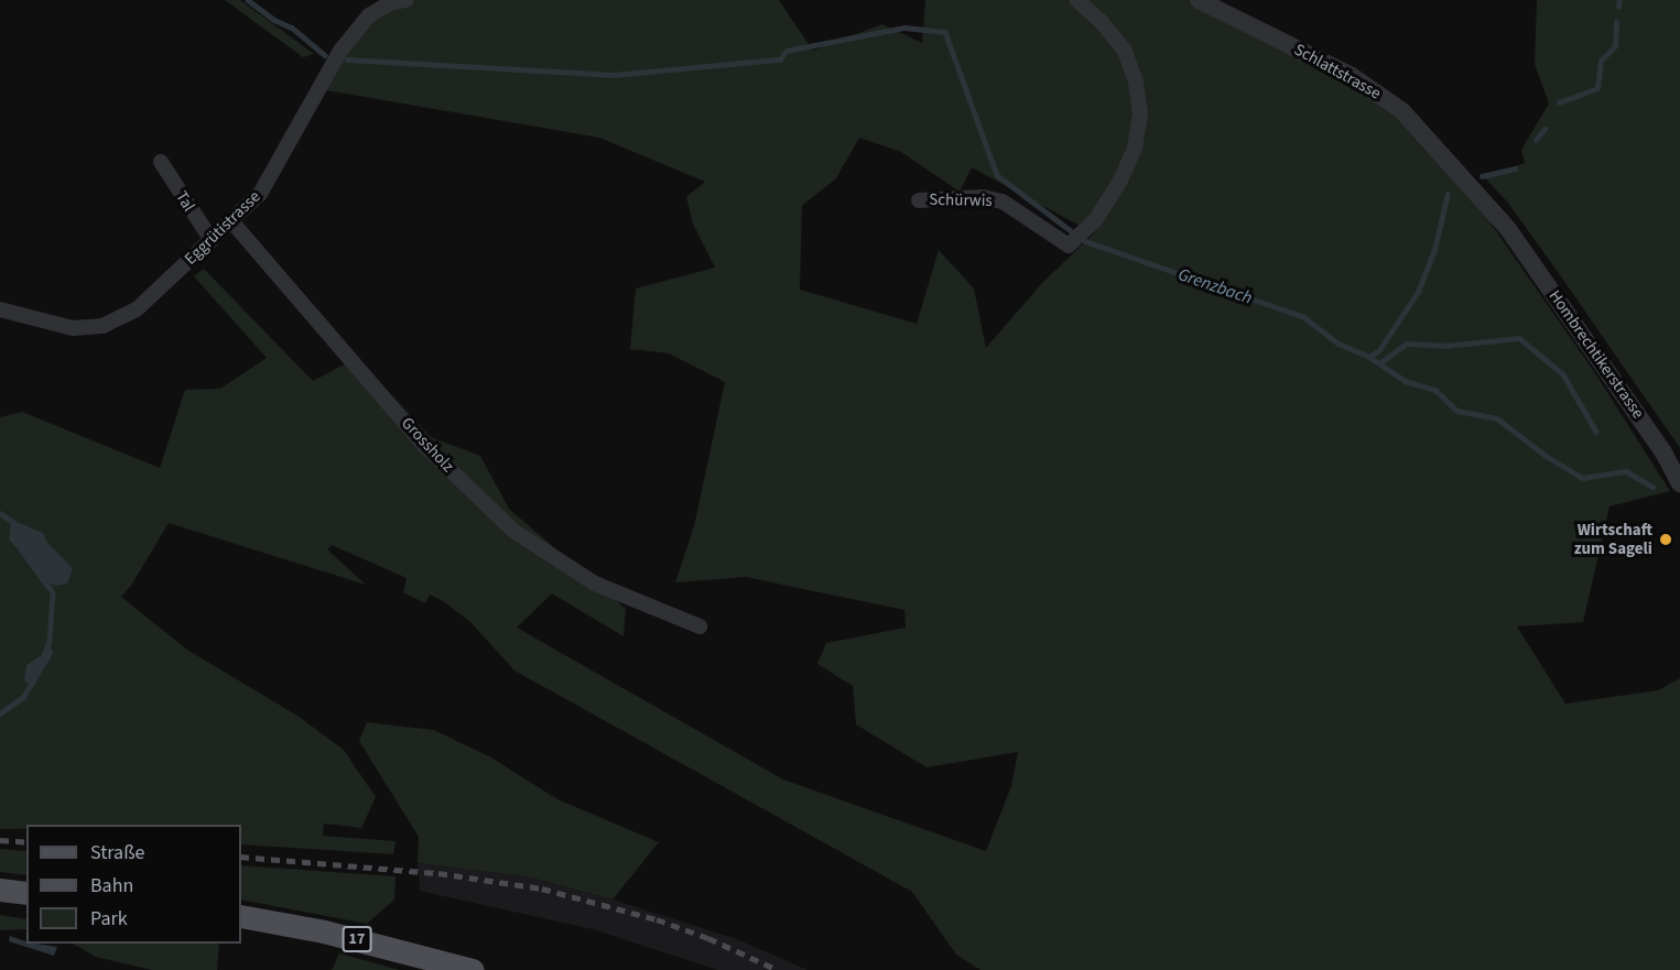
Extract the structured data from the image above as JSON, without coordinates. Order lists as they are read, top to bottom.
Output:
{
  "streets": {
    "main road": ["17"],
    "street": [
      "Schlattstrasse",
      "Schürwis",
      "Tal",
      "Eggrütistrasse",
      "Hombrechtikerstrasse",
      "Grossholz"
    ]
  },
  "crossings": [
    ["Schlattstrasse", "Hombrechtikerstrasse"],
    ["Tal", "Eggrütistrasse"],
    ["Eggrütistrasse", "Grossholz"]
  ],
  "water": ["Grenzbach"],
  "places": ["Wirtschaft zum Sageli"],
  "legend": ["Straße", "Bahn", "Park"]
}
